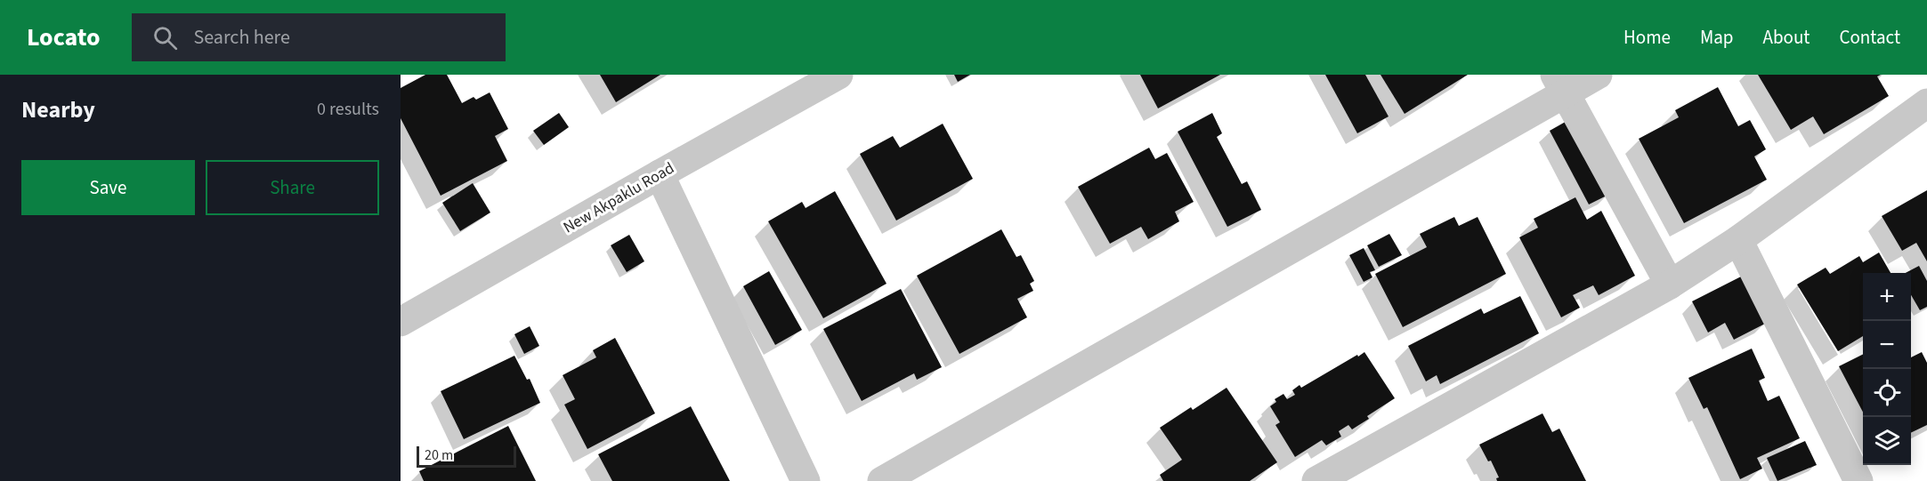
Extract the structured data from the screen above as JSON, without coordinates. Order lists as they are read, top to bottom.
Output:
{
  "streets": {
    "street": ["New Akpaklu Road"]
  },
  "scale_bar": "20 m",
  "page": {
    "header": "Locato",
    "search": "Search here",
    "nav": [
      "Home",
      "Map",
      "About",
      "Contact"
    ],
    "heading": ["Nearby", "0 results"],
    "buttons": ["Save", "Share"],
    "map_buttons": ["+", "−"],
    "scale": "20 m"
  }
}
